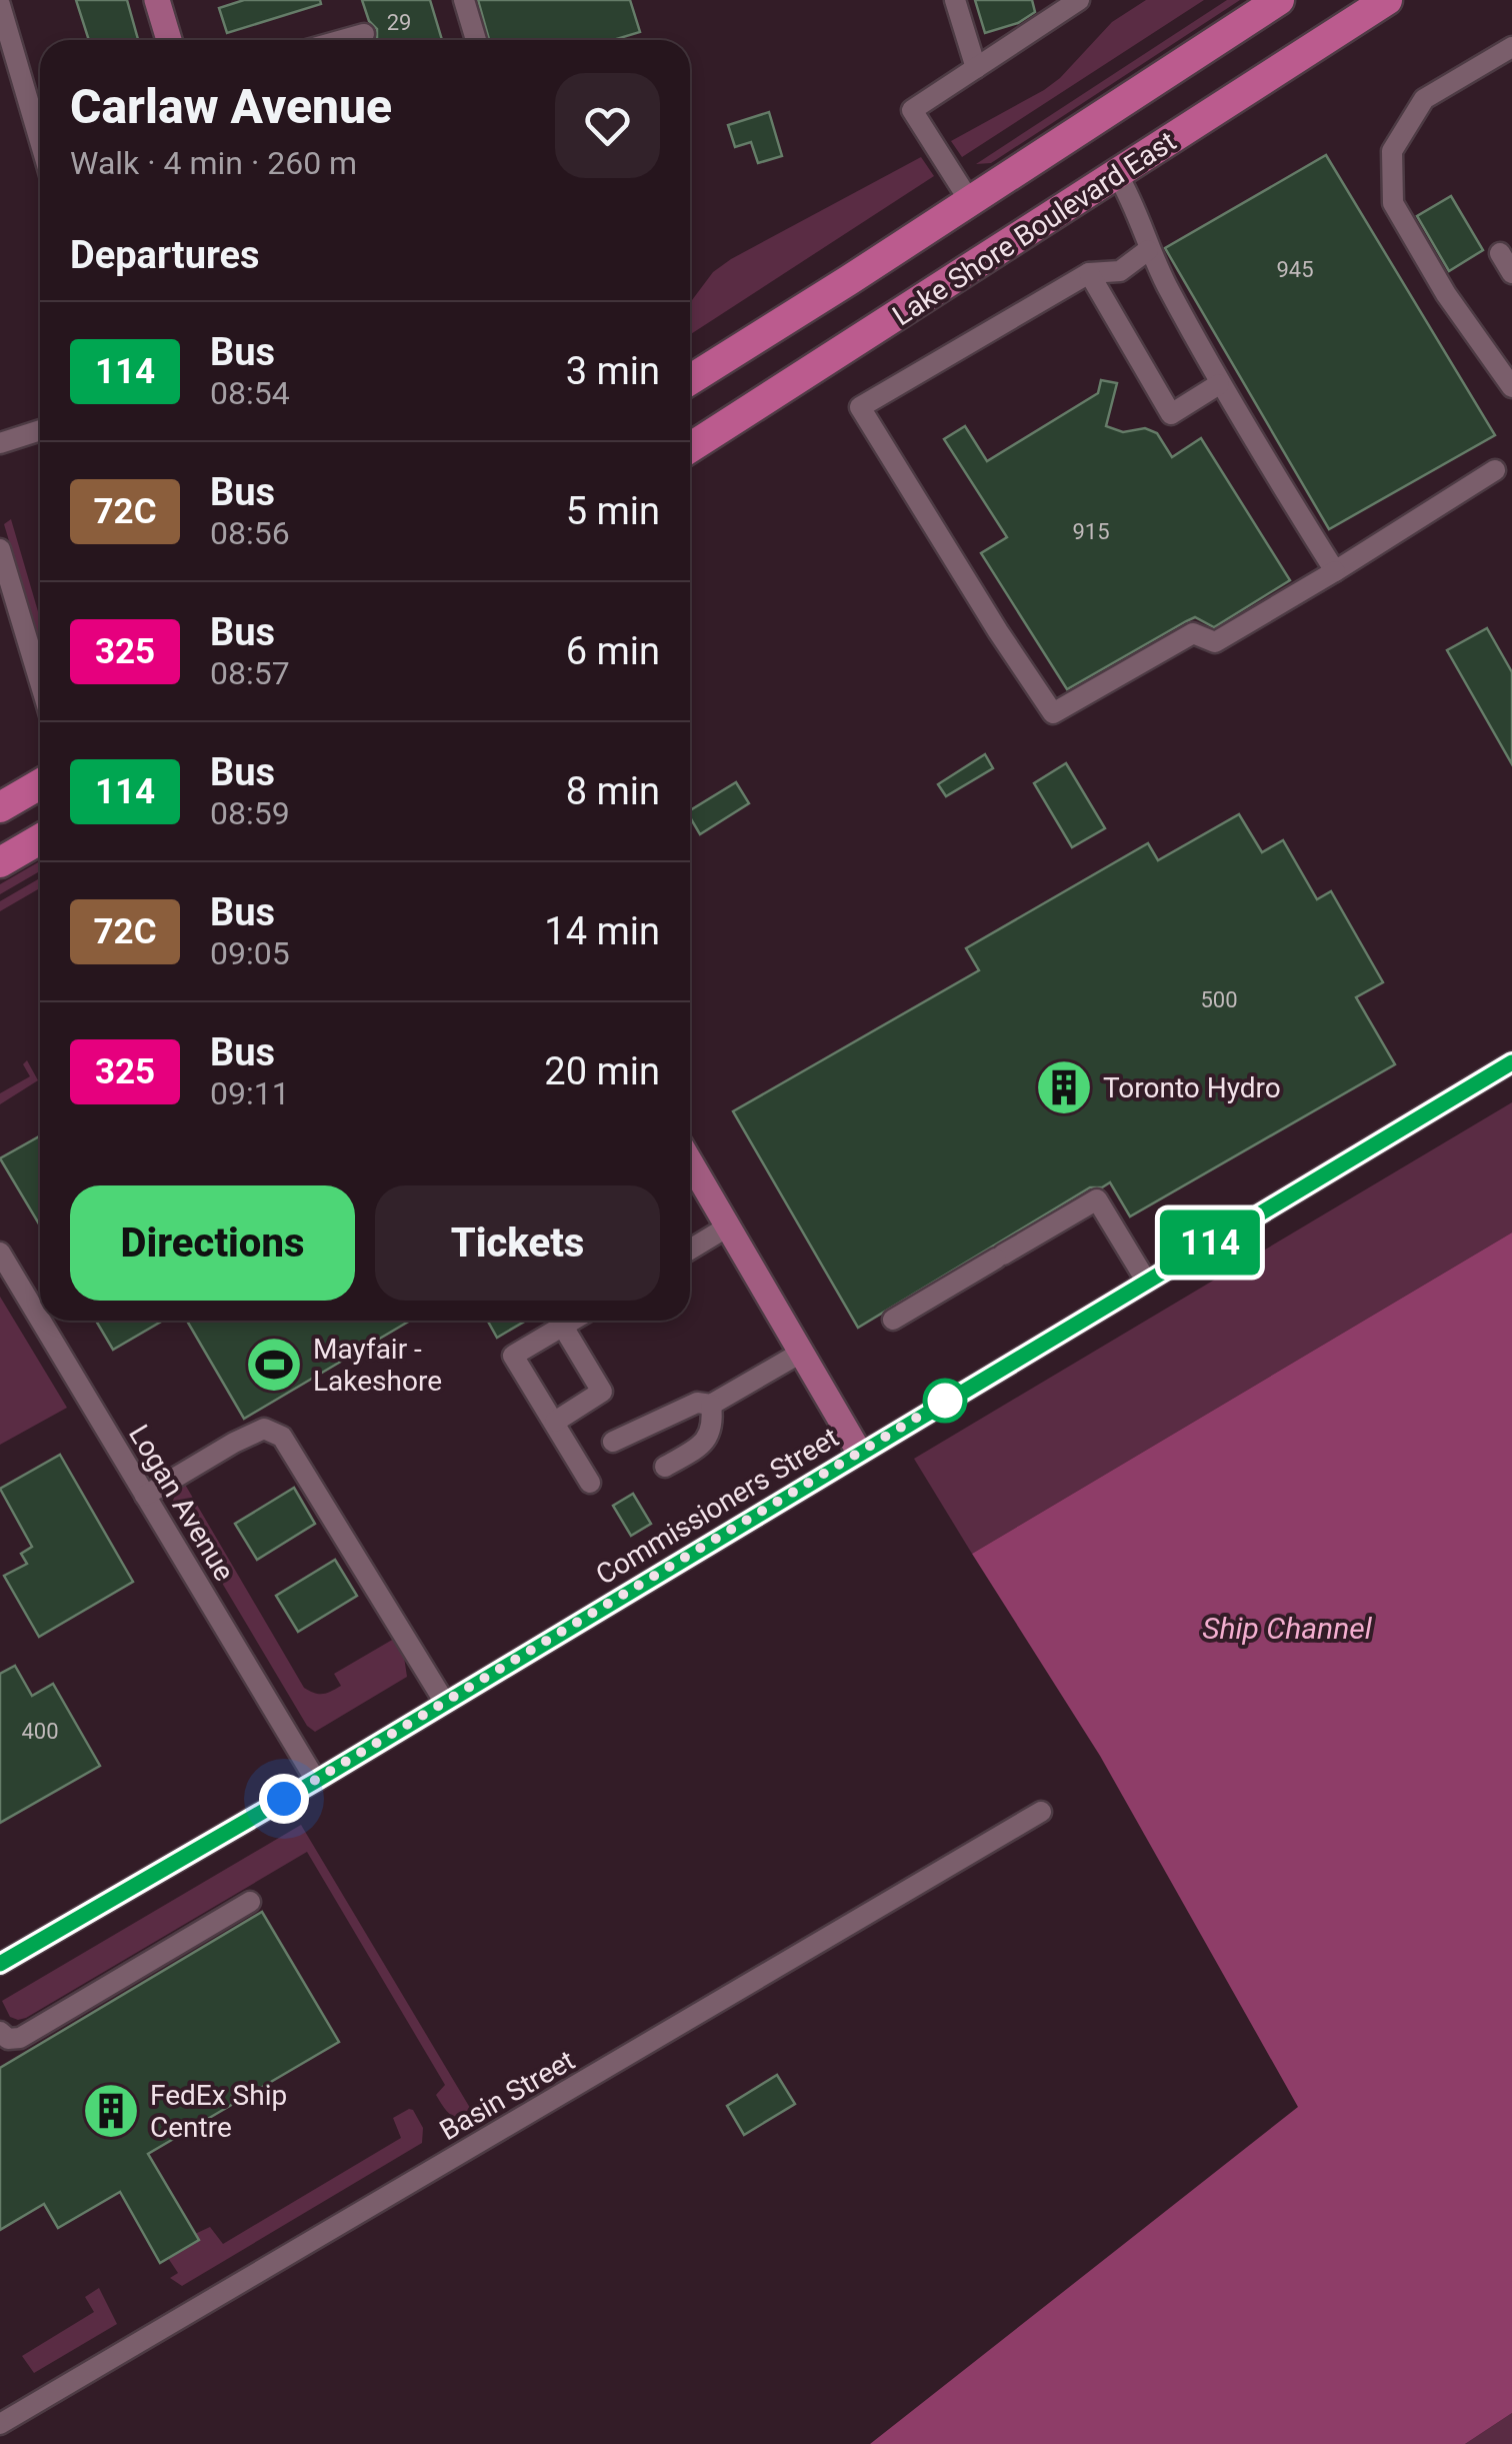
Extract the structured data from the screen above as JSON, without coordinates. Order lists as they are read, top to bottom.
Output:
{
  "streets": {
    "highway": ["Lake Shore Boulevard East"],
    "street": ["Logan Avenue", "Commissioners Street", "Basin Street"]
  },
  "crossings": [
    ["Logan Avenue", "Commissioners Street"]
  ],
  "water": ["Ship Channel"],
  "places": {
    "building": ["Toronto Hydro", "FedEx Ship Centre"],
    "sports": ["Mayfair - Lakeshore"]
  },
  "lines": ["bus line 114"],
  "house_numbers": [
    "29",
    "945",
    "915",
    "500",
    "400"
  ],
  "page": {
    "on_map": "114",
    "heading": [
      ["Carlaw Avenue", "Walk · 4 min · 260 m"],
      "Departures"
    ],
    "list": [
      {
        "mark": "114",
        "name": "Bus",
        "note": "08:54",
        "value": "3 min"
      },
      {
        "mark": "72C",
        "name": "Bus",
        "note": "08:56",
        "value": "5 min"
      },
      {
        "mark": "325",
        "name": "Bus",
        "note": "08:57",
        "value": "6 min"
      },
      {
        "mark": "114",
        "name": "Bus",
        "note": "08:59",
        "value": "8 min"
      },
      {
        "mark": "72C",
        "name": "Bus",
        "note": "09:05",
        "value": "14 min"
      },
      {
        "mark": "325",
        "name": "Bus",
        "note": "09:11",
        "value": "20 min"
      }
    ],
    "buttons": ["Directions", "Tickets"]
  }
}
